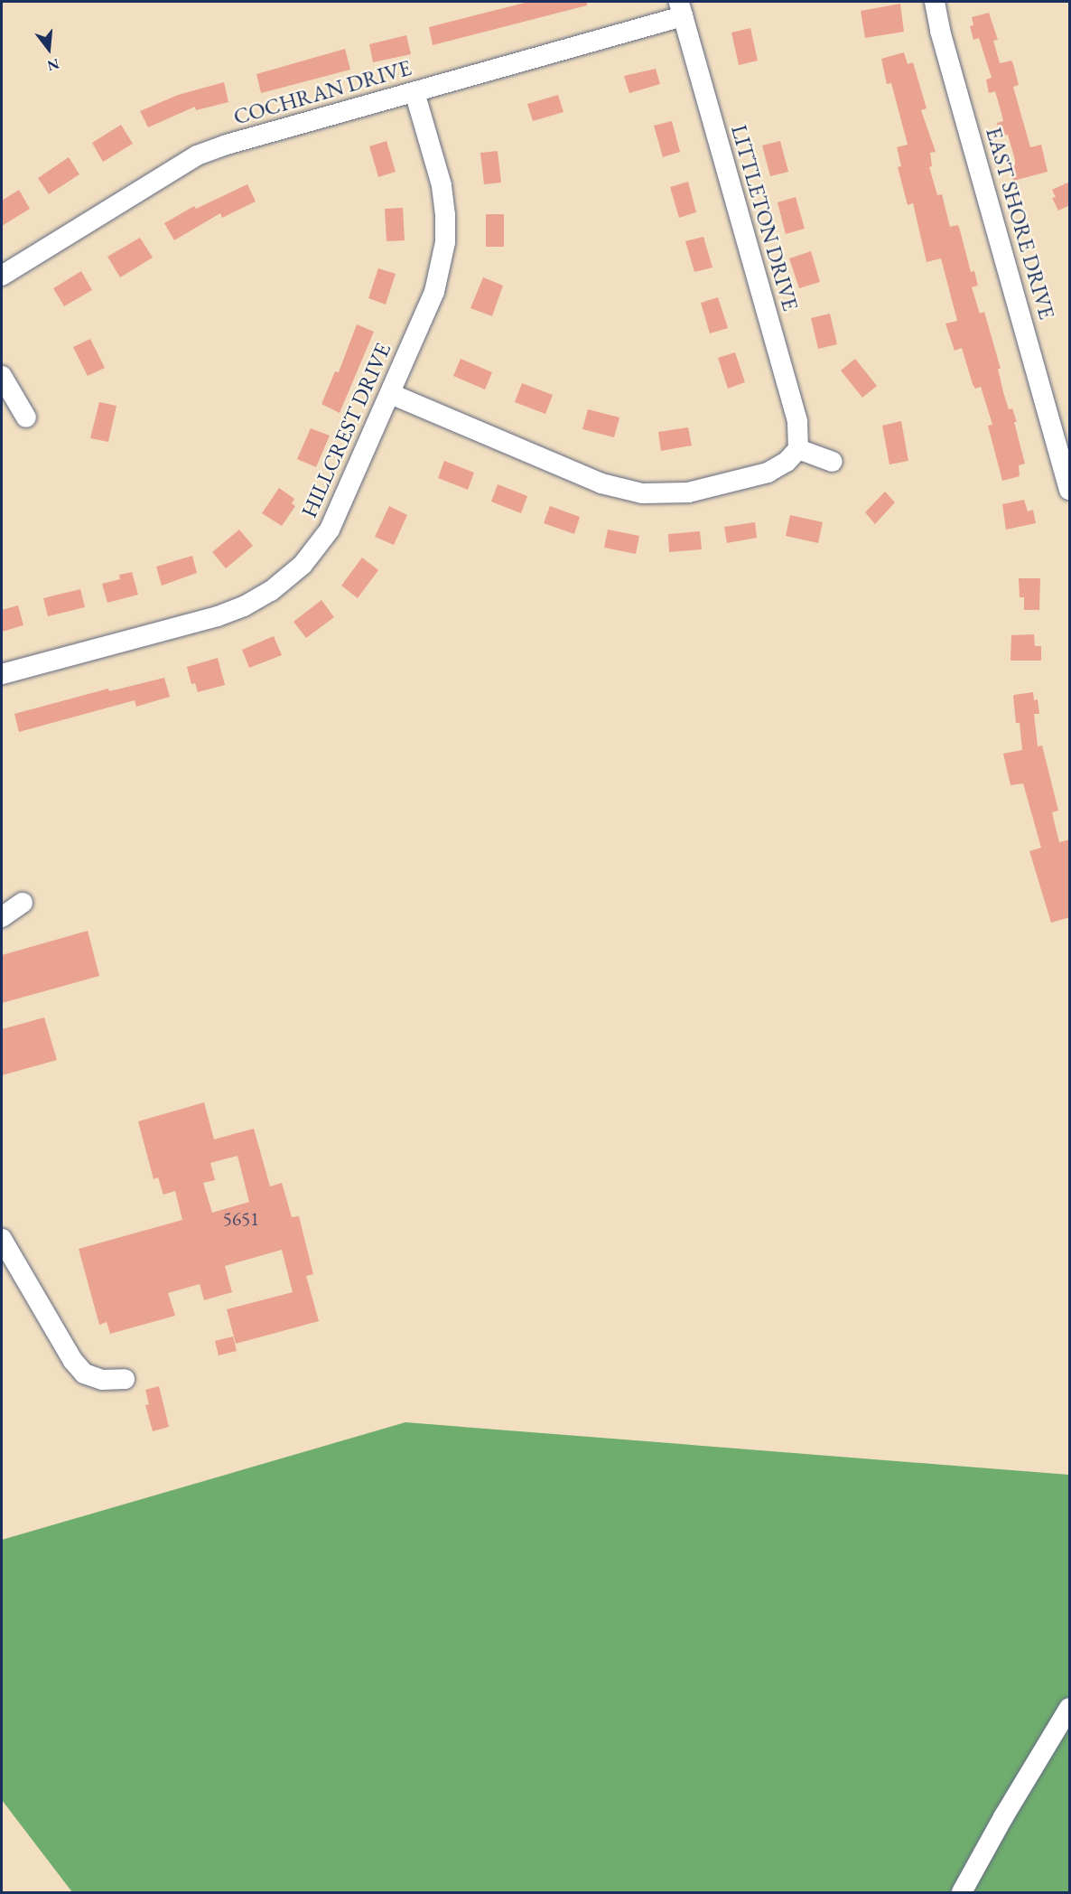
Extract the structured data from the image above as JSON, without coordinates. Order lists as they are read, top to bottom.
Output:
{
  "streets": {
    "street": [
      "COCHRAN DRIVE",
      "LITTLETON DRIVE",
      "EAST SHORE DRIVE",
      "HILLCREST DRIVE"
    ]
  },
  "crossings": [
    ["COCHRAN DRIVE", "LITTLETON DRIVE"],
    ["COCHRAN DRIVE", "HILLCREST DRIVE"]
  ],
  "house_numbers": ["5651"],
  "north": "bottom"
}
